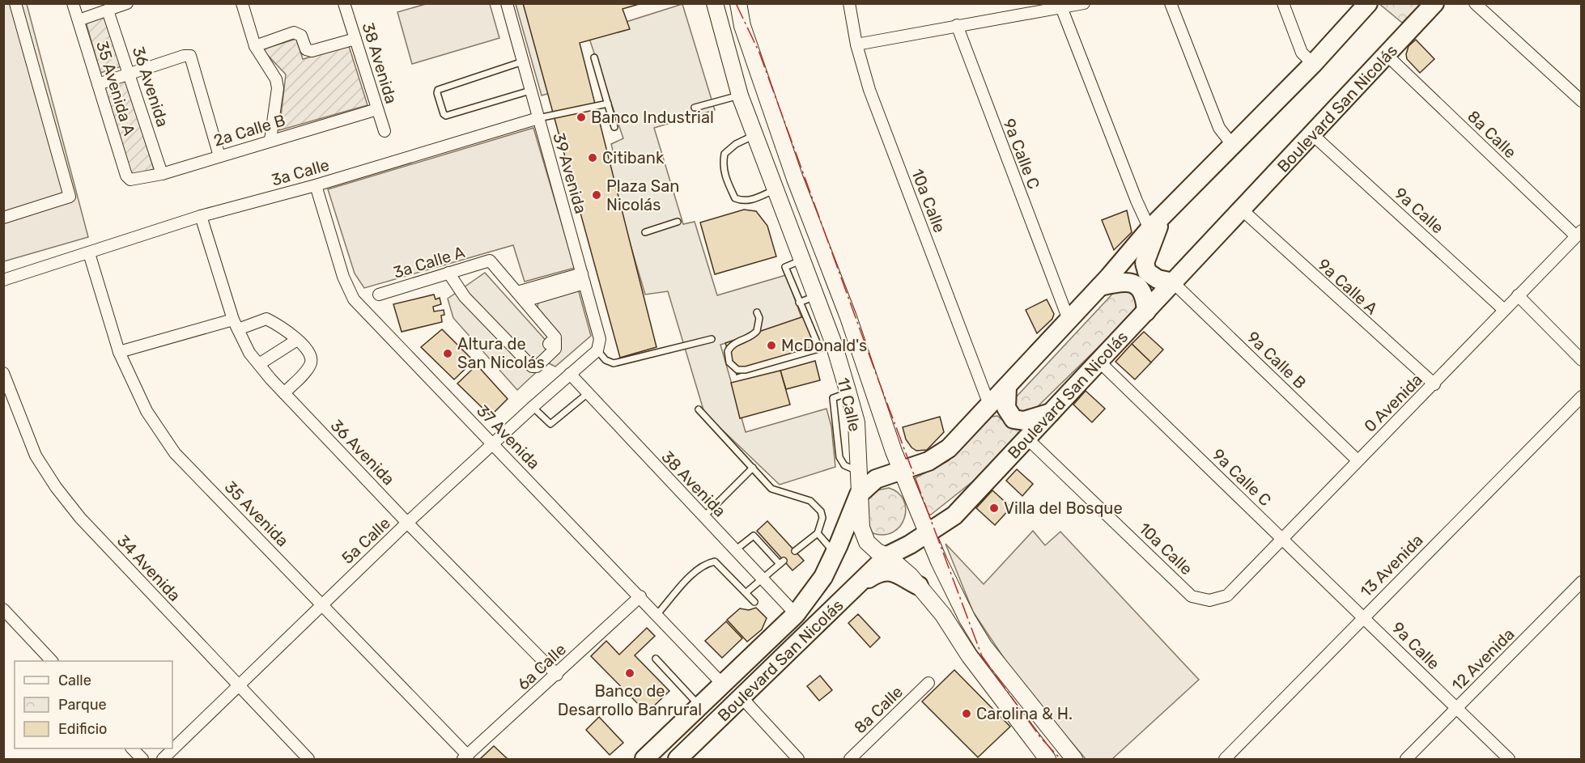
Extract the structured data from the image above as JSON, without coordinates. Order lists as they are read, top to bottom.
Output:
{
  "streets": {
    "main road": ["Boulevard San Nicolás", "11 Calle"],
    "street": [
      "38 Avenida",
      "36 Avenida",
      "35 Avenida A",
      "2a Calle B",
      "8a Calle",
      "9a Calle C",
      "3a Calle",
      "39 Avenida",
      "10a Calle",
      "9a Calle",
      "3a Calle A",
      "9a Calle A",
      "9a Calle B",
      "0 Avenida",
      "37 Avenida",
      "35 Avenida",
      "5a Calle",
      "13 Avenida",
      "34 Avenida",
      "12 Avenida",
      "6a Calle"
    ]
  },
  "crossings": [
    ["38 Avenida", "Boulevard San Nicolás"],
    ["38 Avenida", "2a Calle B"],
    ["38 Avenida", "5a Calle"],
    ["36 Avenida", "2a Calle B"],
    ["36 Avenida", "3a Calle"],
    ["36 Avenida", "5a Calle"],
    ["36 Avenida", "6a Calle"],
    ["35 Avenida A", "2a Calle B"],
    ["Boulevard San Nicolás", "8a Calle"],
    ["Boulevard San Nicolás", "9a Calle C"],
    ["Boulevard San Nicolás", "10a Calle"],
    ["Boulevard San Nicolás", "9a Calle"],
    ["Boulevard San Nicolás", "9a Calle A"],
    ["Boulevard San Nicolás", "9a Calle B"],
    ["Boulevard San Nicolás", "11 Calle"],
    ["Boulevard San Nicolás", "37 Avenida"],
    ["8a Calle", "0 Avenida"],
    ["9a Calle C", "9a Calle"],
    ["9a Calle C", "0 Avenida"],
    ["9a Calle C", "13 Avenida"],
    ["3a Calle", "39 Avenida"],
    ["3a Calle", "37 Avenida"],
    ["3a Calle", "35 Avenida"],
    ["39 Avenida", "5a Calle"],
    ["10a Calle", "0 Avenida"],
    ["9a Calle", "0 Avenida"],
    ["9a Calle", "13 Avenida"],
    ["9a Calle", "12 Avenida"],
    ["9a Calle A", "0 Avenida"],
    ["9a Calle B", "0 Avenida"],
    ["37 Avenida", "5a Calle"],
    ["37 Avenida", "6a Calle"],
    ["35 Avenida", "5a Calle"],
    ["35 Avenida", "6a Calle"],
    ["5a Calle", "34 Avenida"]
  ],
  "places": [
    "Banco Industrial",
    "Citibank",
    "Plaza San Nicolás",
    "McDonald's",
    "Altura de San Nicolás",
    "Villa del Bosque",
    "Banco de Desarrollo Banrural",
    "Carolina & H."
  ],
  "legend": ["Calle", "Parque", "Edificio"]
}
